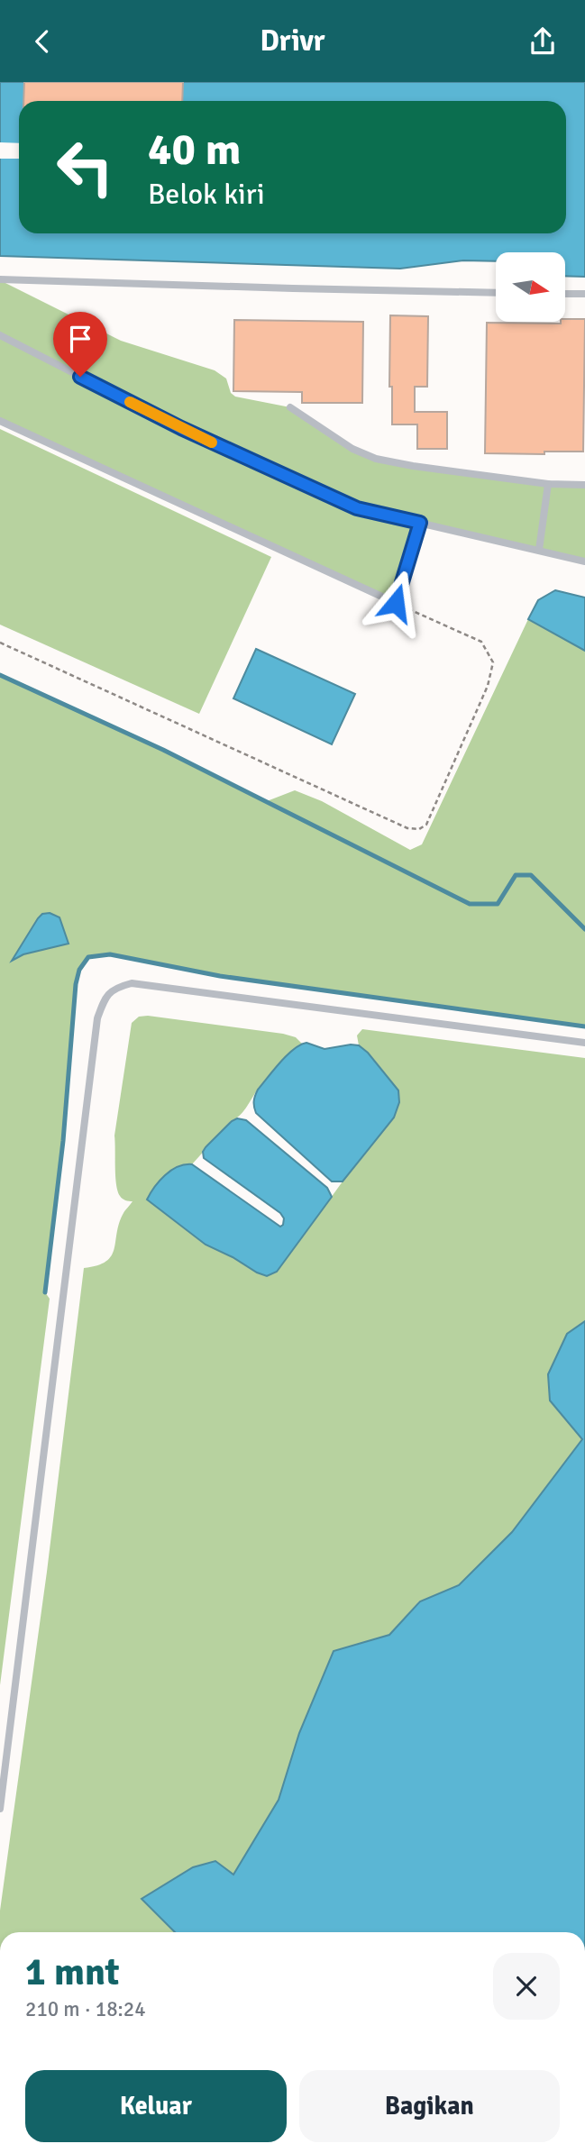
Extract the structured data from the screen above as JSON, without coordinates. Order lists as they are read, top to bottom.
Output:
{
  "north": "right",
  "page": {
    "header": "Drivr",
    "turn": ["40 m", "Belok kiri"],
    "heading": ["1 mnt", "210 m · 18:24"],
    "buttons": ["Keluar", "Bagikan"]
  }
}
